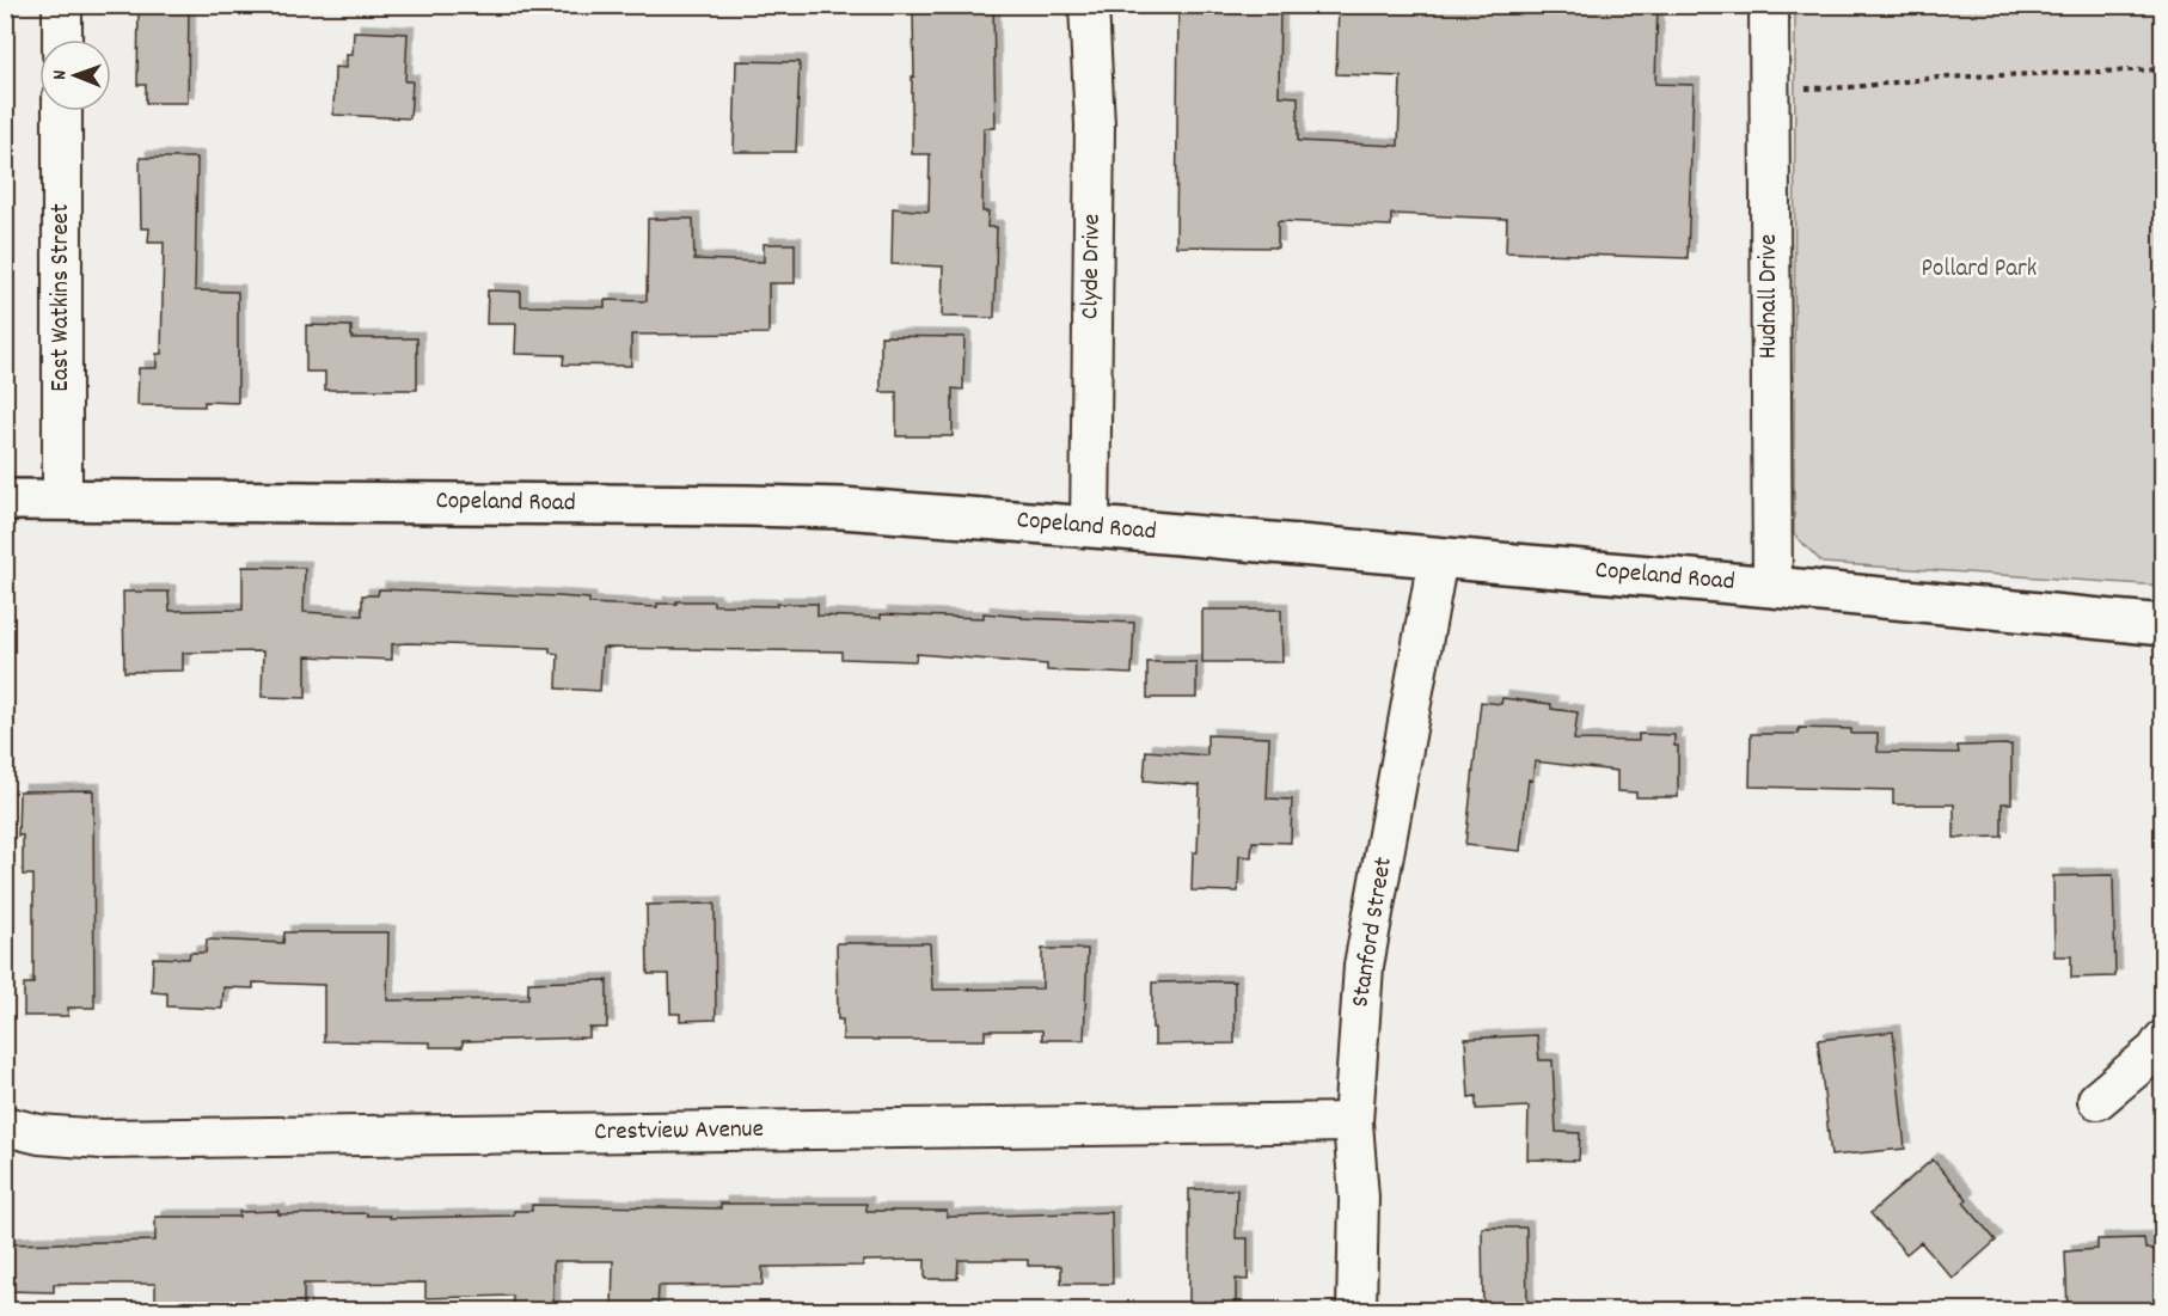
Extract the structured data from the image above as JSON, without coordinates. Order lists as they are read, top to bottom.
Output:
{
  "streets": {
    "street": [
      "Clyde Drive",
      "Hudnall Drive",
      "East Watkins Street",
      "Copeland Road",
      "Stanford Street",
      "Crestview Avenue"
    ]
  },
  "crossings": [
    ["Clyde Drive", "Copeland Road"],
    ["Hudnall Drive", "Copeland Road"],
    ["East Watkins Street", "Copeland Road"],
    ["Copeland Road", "Stanford Street"],
    ["Stanford Street", "Crestview Avenue"]
  ],
  "parks": ["Pollard Park"],
  "north": "left"
}
